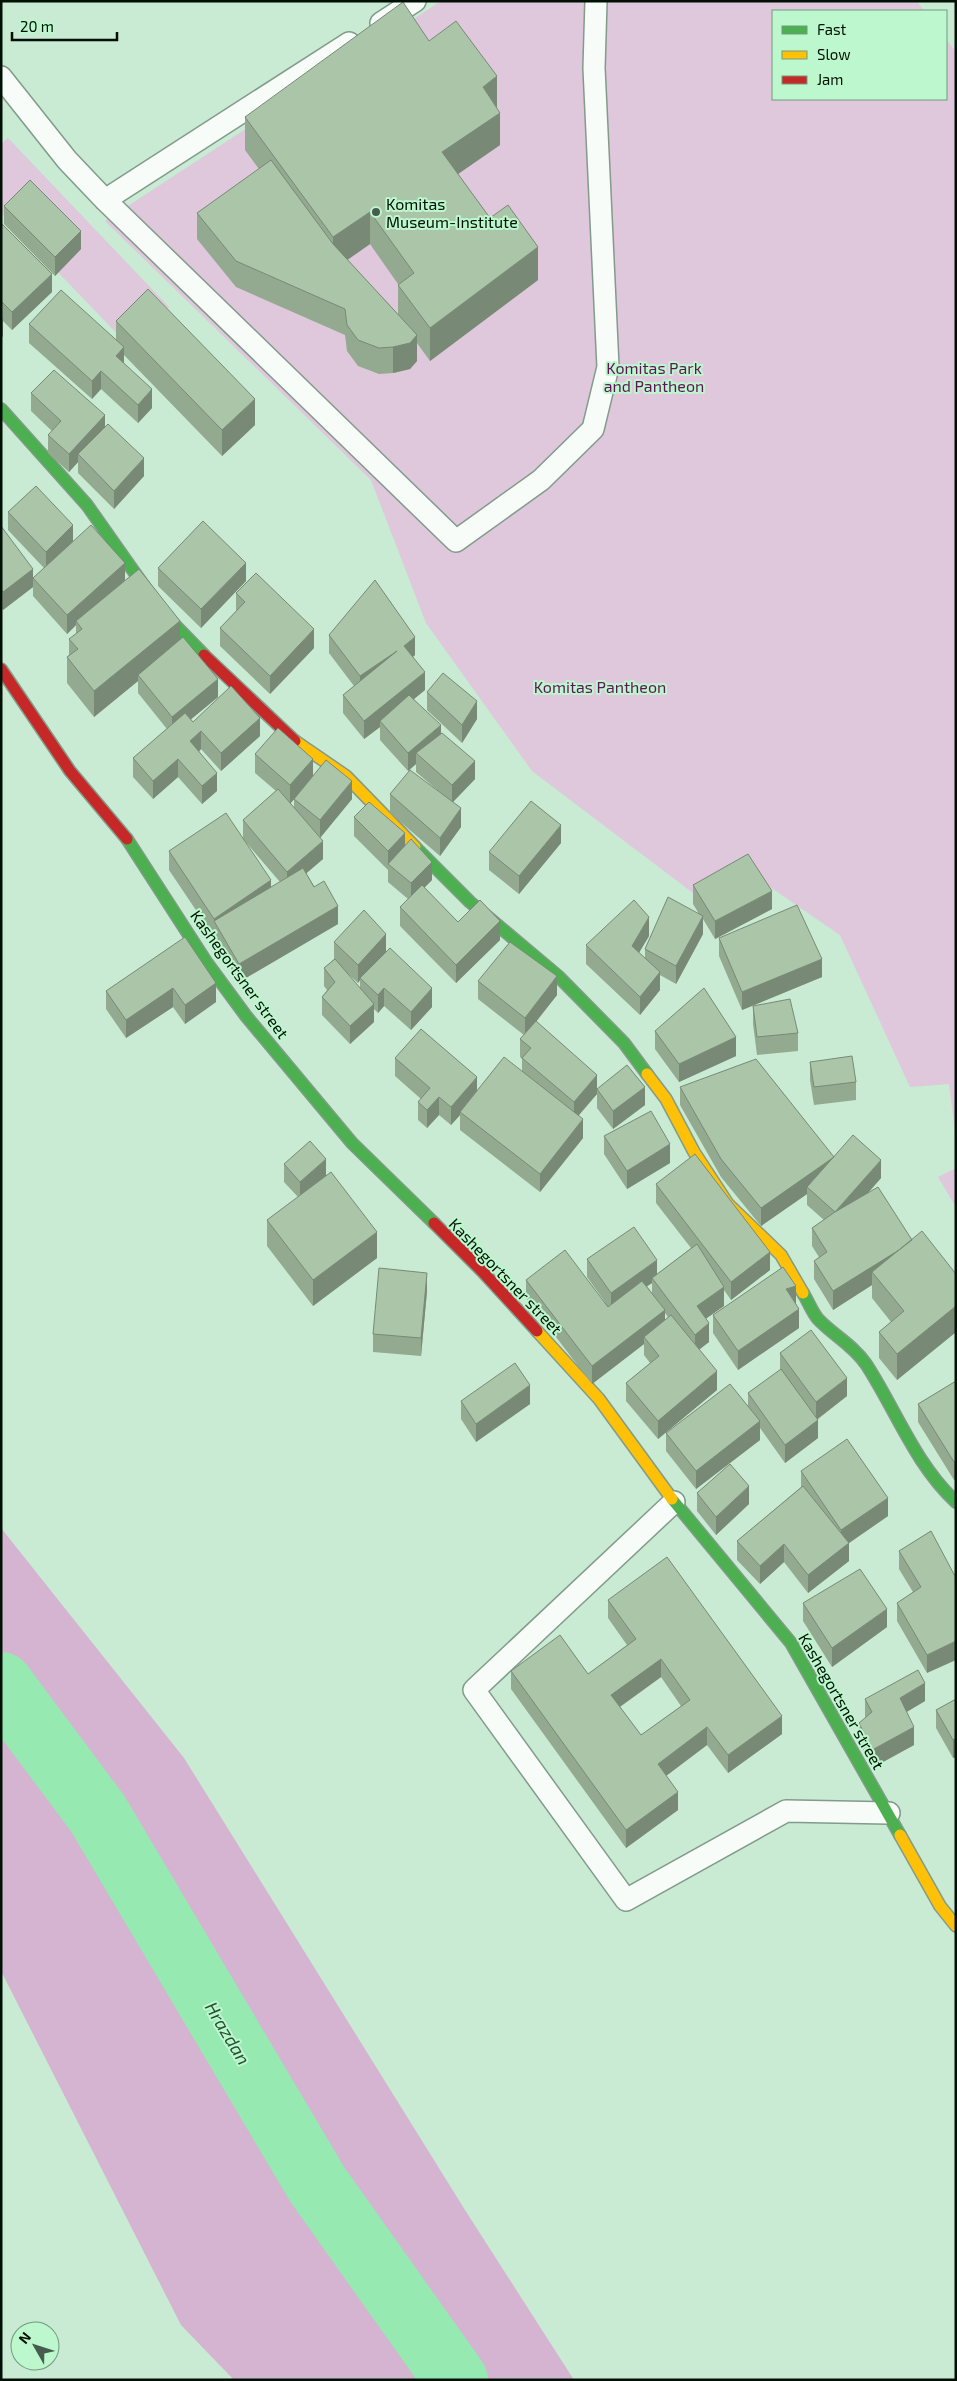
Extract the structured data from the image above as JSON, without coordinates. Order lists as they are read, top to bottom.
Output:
{
  "streets": {
    "street": ["Kashegortsner street"]
  },
  "water": ["Hrazdan"],
  "parks": ["Komitas Park and Pantheon", "Komitas Pantheon"],
  "places": ["Komitas Museum-Institute"],
  "legend": ["Fast", "Slow", "Jam"],
  "scale_bar": "20 m",
  "north": "top left"
}
